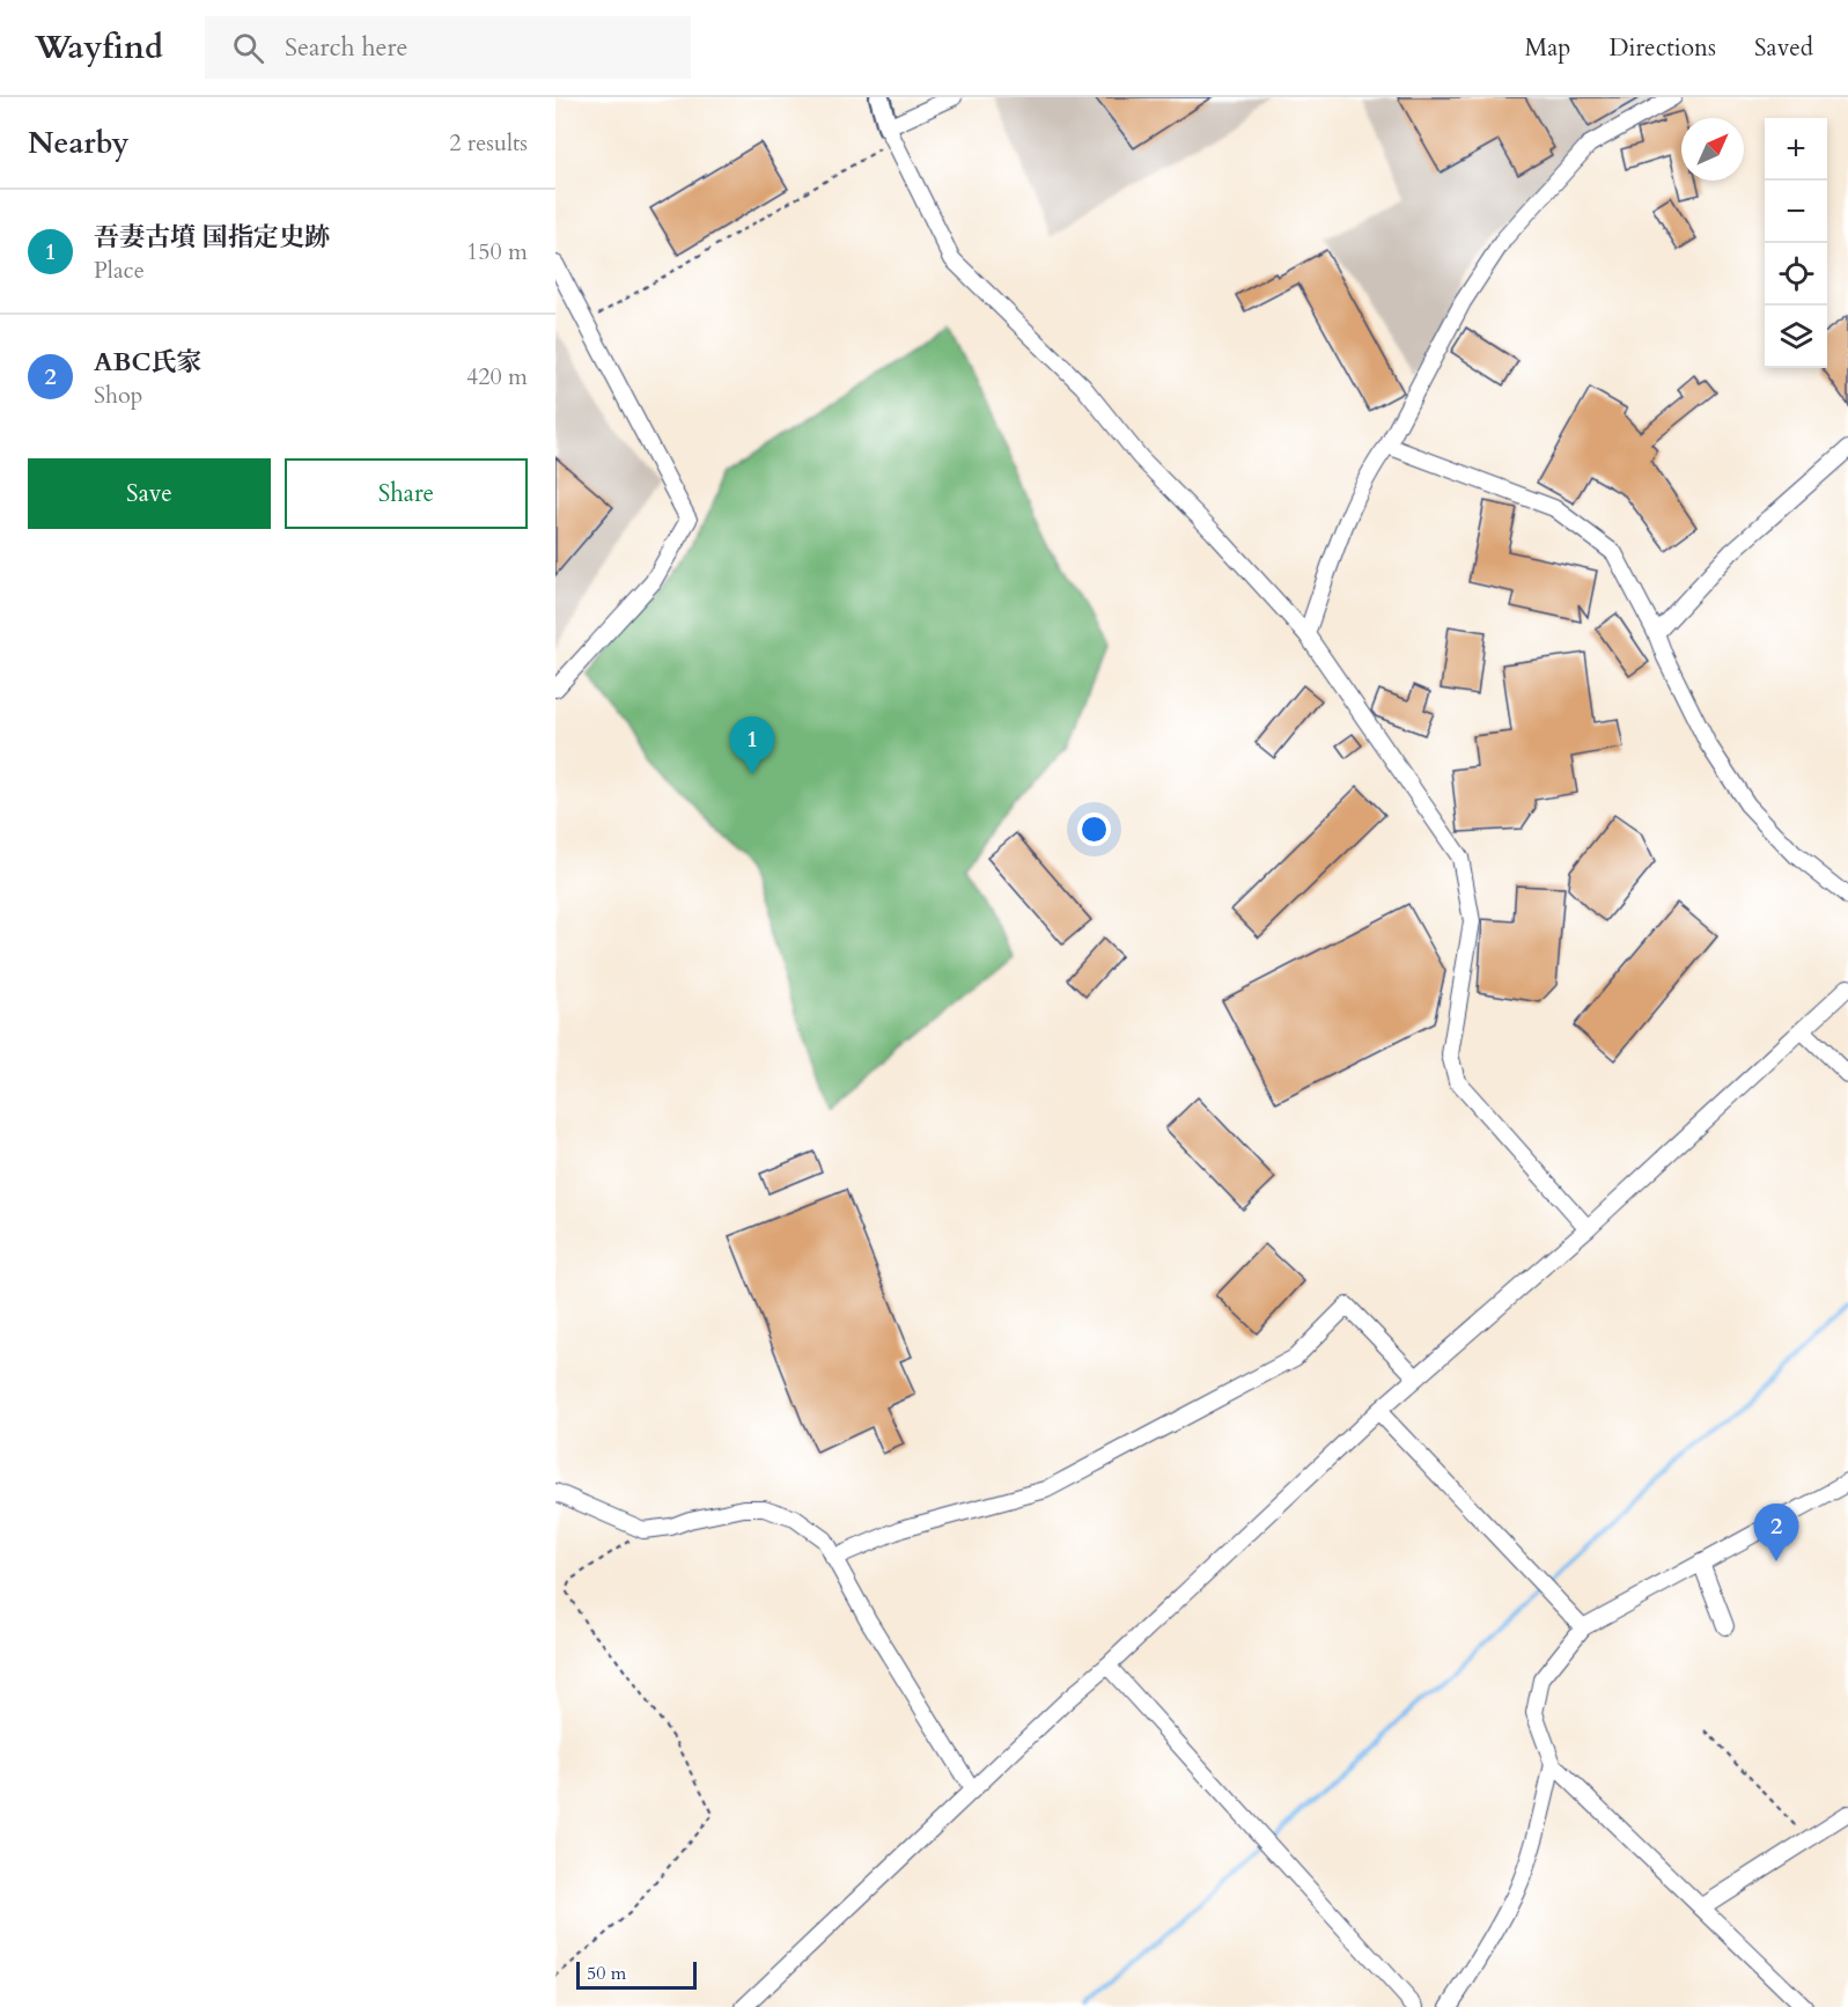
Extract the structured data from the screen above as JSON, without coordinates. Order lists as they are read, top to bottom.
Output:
{
  "scale_bar": "50 m",
  "north": "top right",
  "page": {
    "header": "Wayfind",
    "search": "Search here",
    "nav": ["Map", "Directions", "Saved"],
    "heading": ["Nearby", "2 results"],
    "map_buttons": ["+", "−"],
    "list": [
      {
        "mark": "1",
        "name": "吾妻古墳 国指定史跡",
        "note": "Place",
        "value": "150 m"
      },
      {
        "mark": "2",
        "name": "ABC氏家",
        "note": "Shop",
        "value": "420 m"
      }
    ],
    "buttons": ["Save", "Share"],
    "pins": ["1", "2"],
    "scale": "50 m"
  }
}
